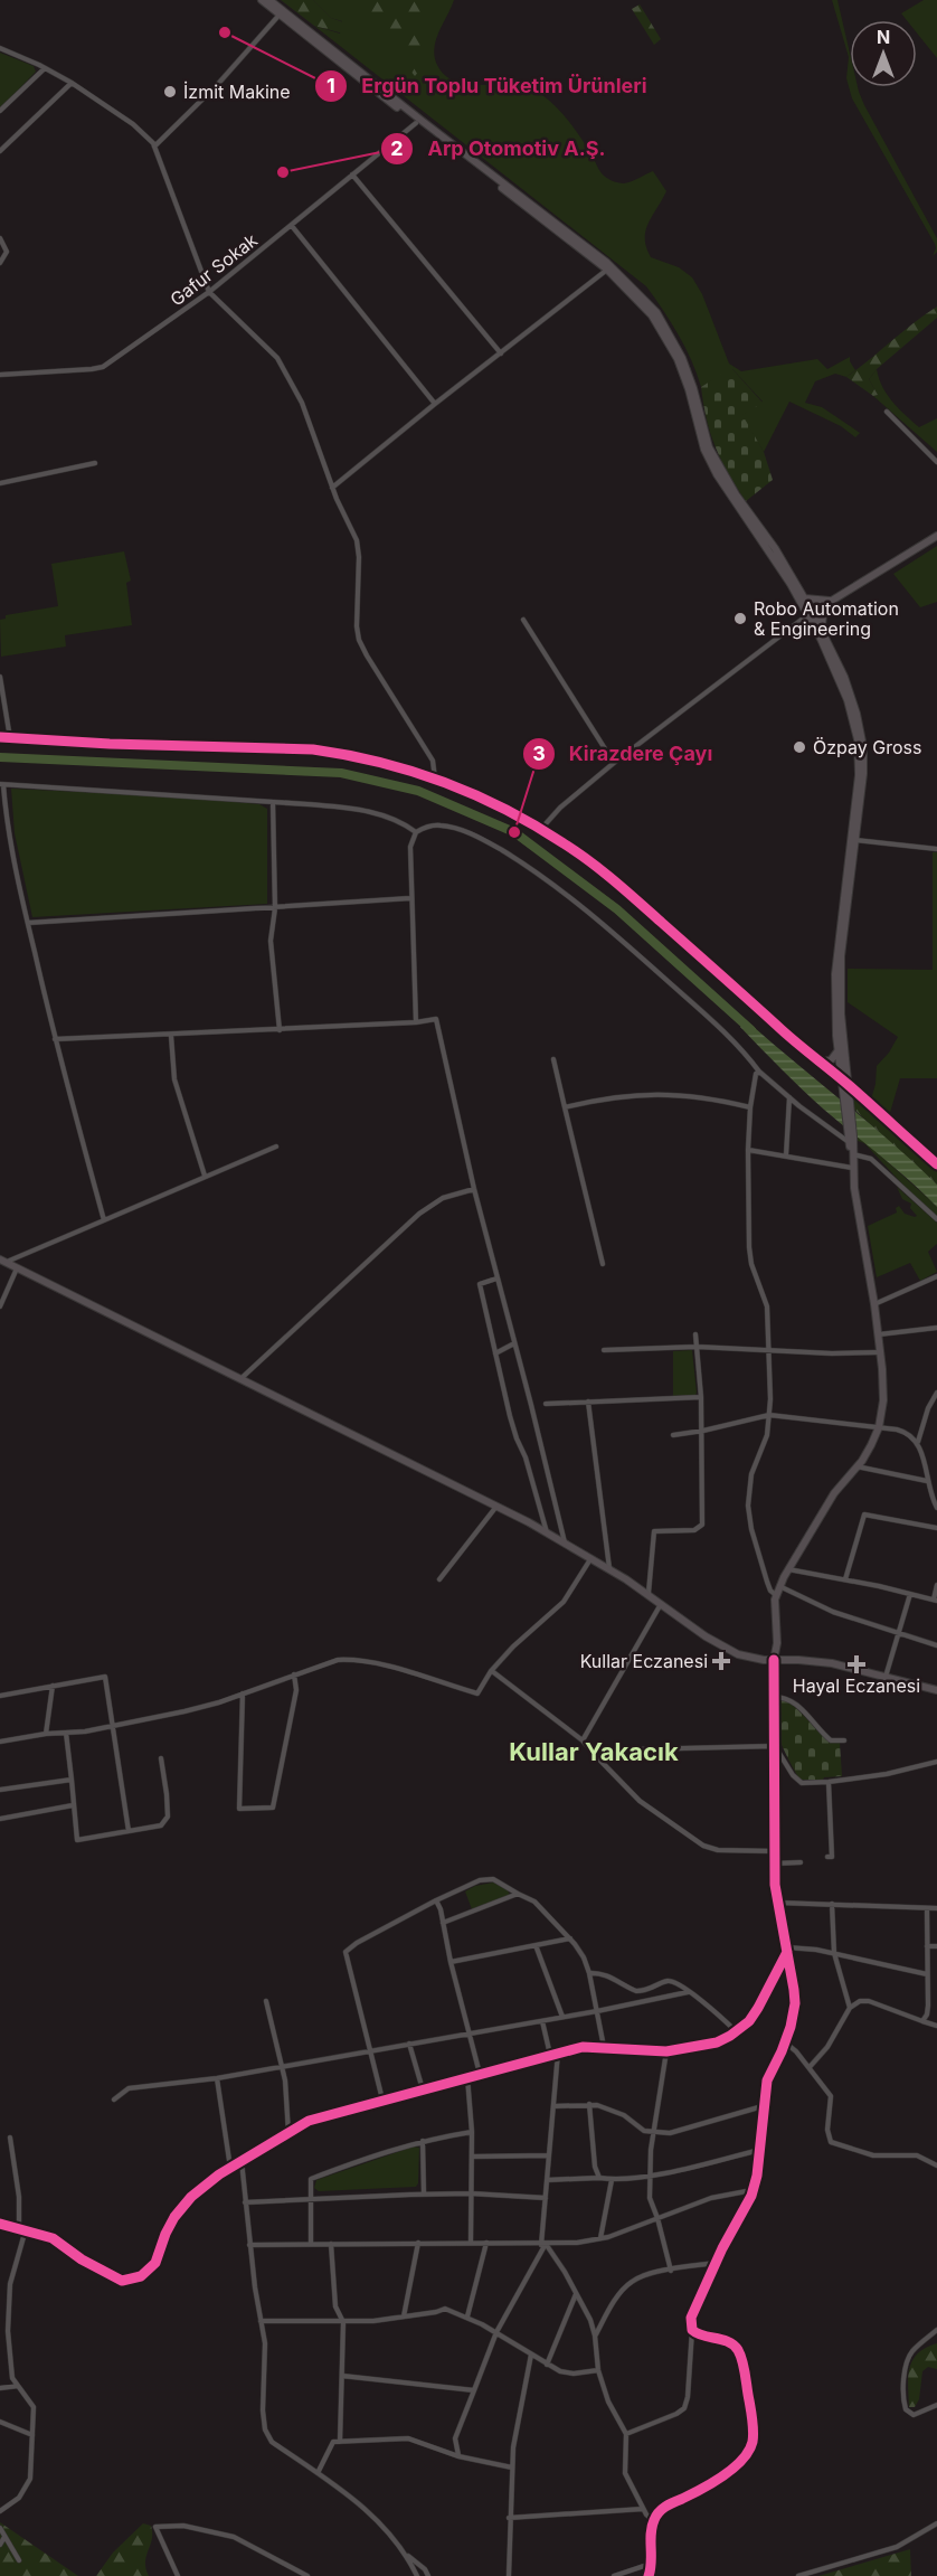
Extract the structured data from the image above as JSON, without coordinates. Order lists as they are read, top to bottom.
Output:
{
  "streets": {
    "street": ["Gafur Sokak"]
  },
  "districts": ["Kullar Yakacık"],
  "places": {
    "other": [
      "Ergün Toplu Tüketim Ürünleri",
      "İzmit Makine",
      "Arp Otomotiv A.Ş.",
      "Robo Automation & Engineering",
      "Özpay Gross",
      "Kirazdere Çayı"
    ],
    "health": ["Kullar Eczanesi", "Hayal Eczanesi"]
  },
  "north": "top"
}
